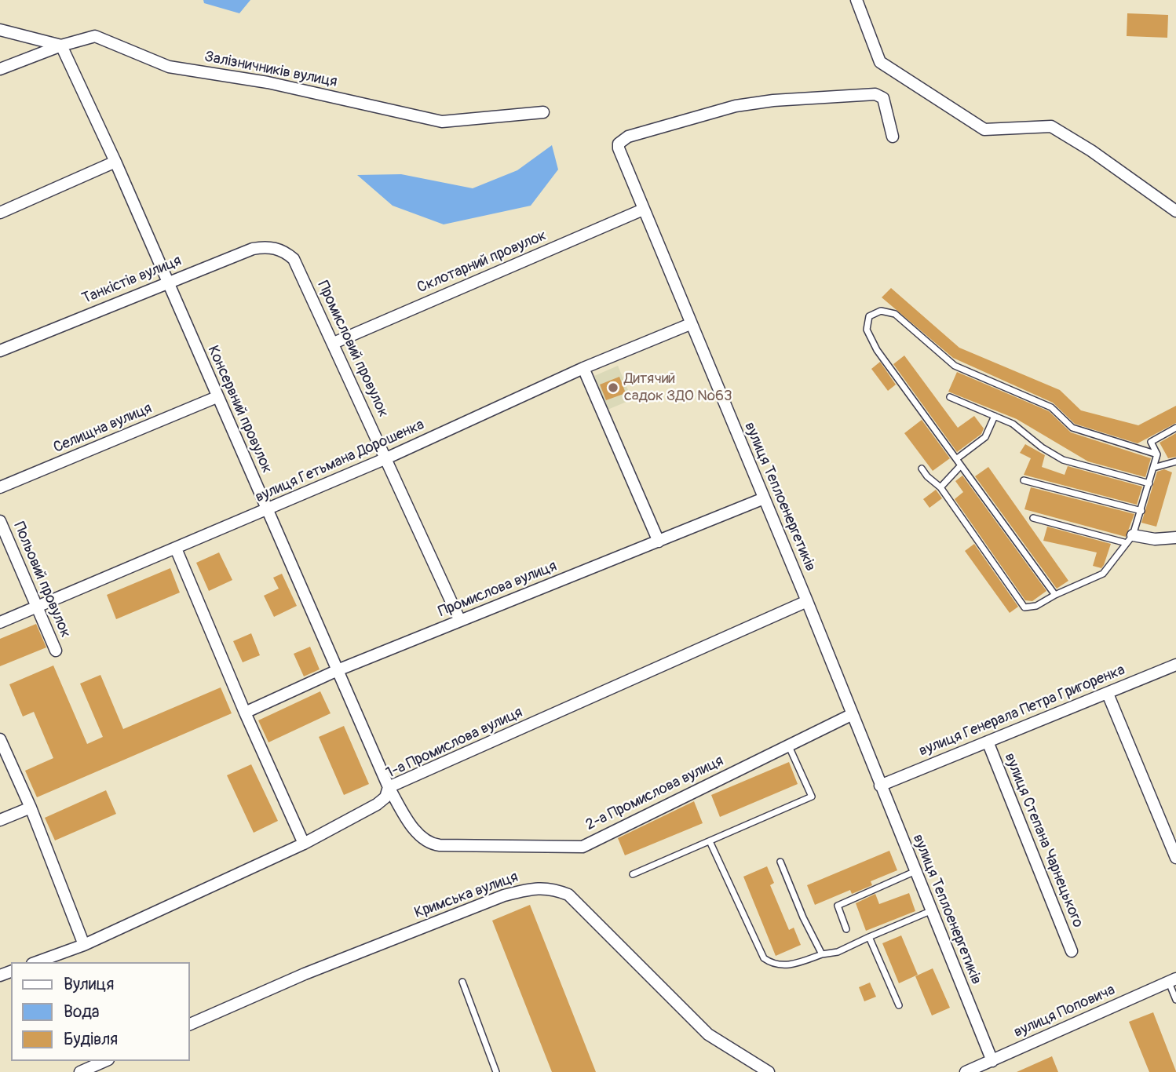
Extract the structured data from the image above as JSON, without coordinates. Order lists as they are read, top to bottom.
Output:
{
  "streets": {
    "street": [
      "Залізничників вулиця",
      "Склотарний провулок",
      "Танкістів вулиця",
      "Промисловий провулок",
      "Консервний провулок",
      "Селищна вулиця",
      "вулиця Гетьмана Дорошенка",
      "вулиця Теплоенергетиків",
      "Польовий провулок",
      "Промислова вулиця",
      "вулиця Генерала Петра Григоренка",
      "1-а Промислова вулиця",
      "2-а Промислова вулиця",
      "вулиця Степана Чарнецького",
      "Кримська вулиця",
      "вулиця Поповича"
    ]
  },
  "crossings": [
    ["Залізничників вулиця", "Консервний провулок"],
    ["Склотарний провулок", "Промисловий провулок"],
    ["Склотарний провулок", "вулиця Теплоенергетиків"],
    ["Танкістів вулиця", "Промисловий провулок"],
    ["Танкістів вулиця", "Консервний провулок"],
    ["Промисловий провулок", "вулиця Гетьмана Дорошенка"],
    ["Промисловий провулок", "Промислова вулиця"],
    ["Консервний провулок", "Селищна вулиця"],
    ["Консервний провулок", "вулиця Гетьмана Дорошенка"],
    ["Консервний провулок", "Промислова вулиця"],
    ["Консервний провулок", "1-а Промислова вулиця"],
    ["Консервний провулок", "2-а Промислова вулиця"],
    ["вулиця Гетьмана Дорошенка", "вулиця Теплоенергетиків"],
    ["вулиця Гетьмана Дорошенка", "Польовий провулок"],
    ["вулиця Теплоенергетиків", "Промислова вулиця"],
    ["вулиця Теплоенергетиків", "вулиця Генерала Петра Григоренка"],
    ["вулиця Теплоенергетиків", "1-а Промислова вулиця"],
    ["вулиця Теплоенергетиків", "2-а Промислова вулиця"],
    ["вулиця Теплоенергетиків", "вулиця Поповича"],
    ["вулиця Генерала Петра Григоренка", "вулиця Степана Чарнецького"],
    ["1-а Промислова вулиця", "2-а Промислова вулиця"]
  ],
  "places": ["Дитячий садок ЗДО №63"],
  "legend": ["Вулиця", "Вода", "Будівля"]
}
